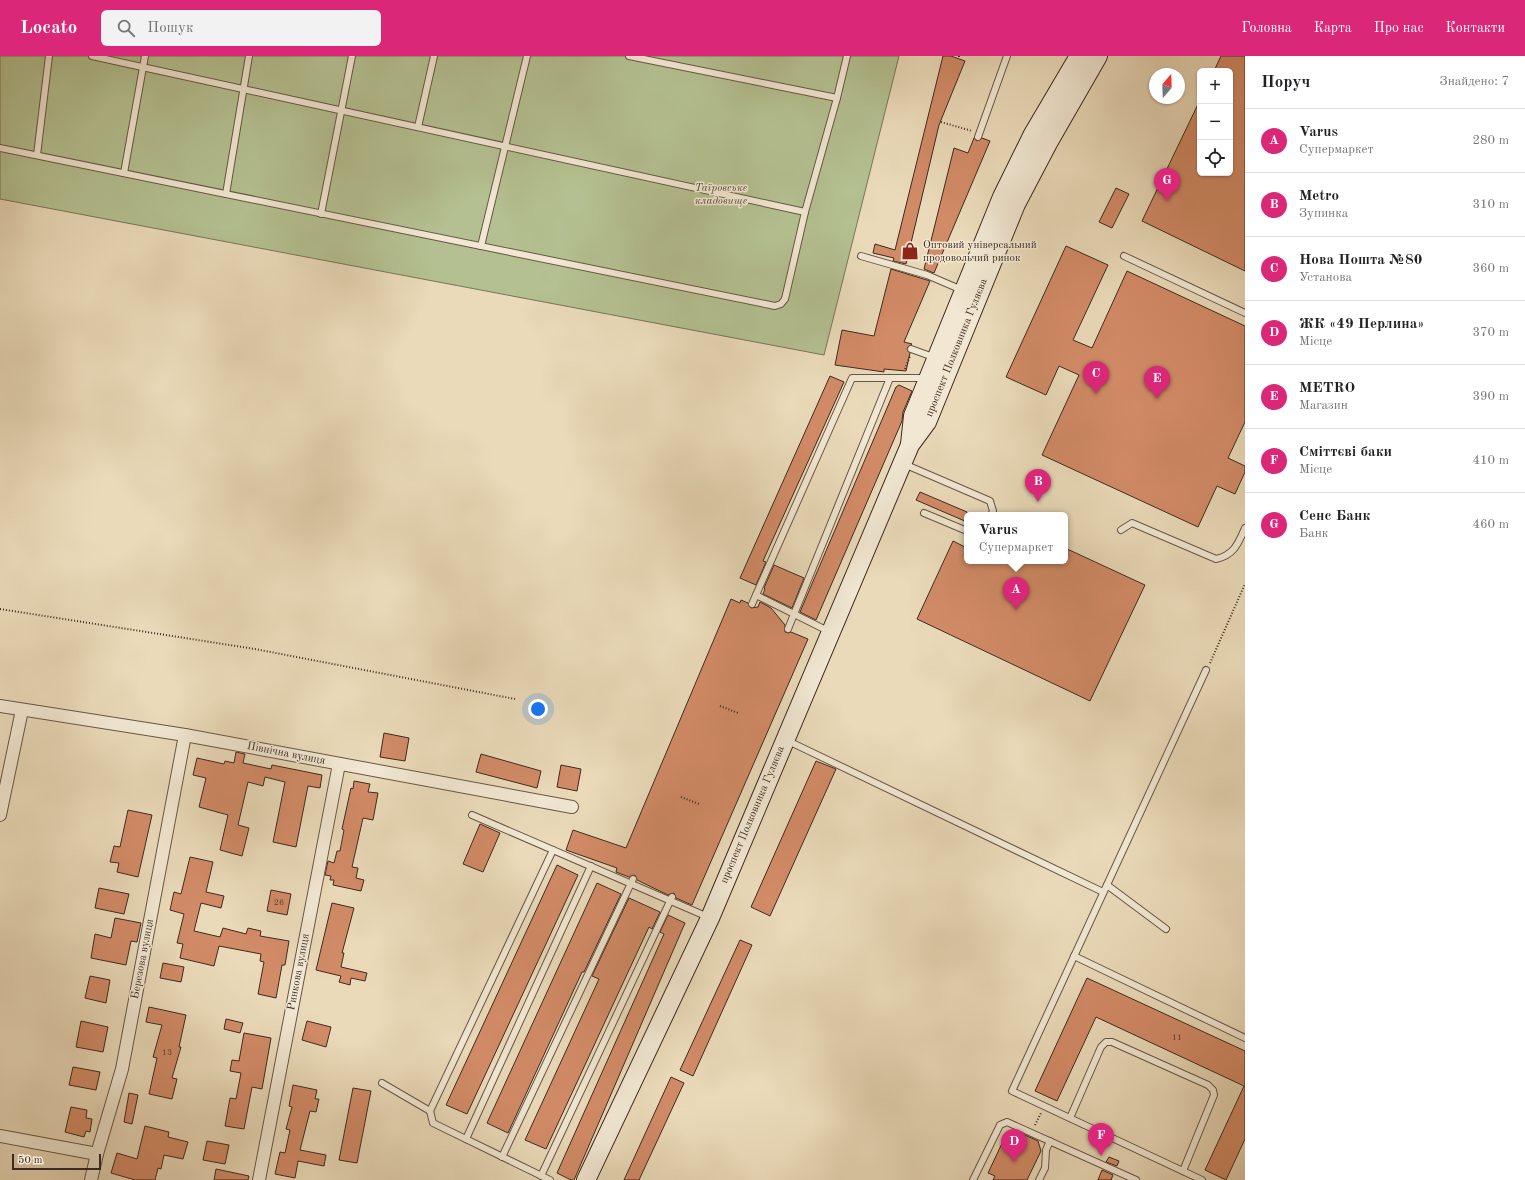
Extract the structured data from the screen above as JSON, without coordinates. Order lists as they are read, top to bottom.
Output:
{
  "streets": {
    "main road": ["проспект Полковника Гуляєва"],
    "street": ["Північна вулиця", "Березова вулиця", "Ринкова вулиця"]
  },
  "crossings": [
    ["Північна вулиця", "Березова вулиця"],
    ["Північна вулиця", "Ринкова вулиця"]
  ],
  "parks": ["Таїровське кладовище"],
  "places": {
    "shop": ["Оптовий універсальний продовольчий ринок"]
  },
  "house_numbers": ["26", "11", "13"],
  "scale_bar": "50 m",
  "north": "top",
  "page": {
    "header": "Locato",
    "search": "Пошук",
    "nav": [
      "Головна",
      "Карта",
      "Про нас",
      "Контакти"
    ],
    "heading": ["Поруч", "Знайдено: 7"],
    "map_buttons": ["+", "−"],
    "list": [
      {
        "mark": "A",
        "name": "Varus",
        "note": "Супермаркет",
        "value": "280 m"
      },
      {
        "mark": "B",
        "name": "Metro",
        "note": "Зупинка",
        "value": "310 m"
      },
      {
        "mark": "C",
        "name": "Нова Пошта №80",
        "note": "Установа",
        "value": "360 m"
      },
      {
        "mark": "D",
        "name": "ЖК «49 Перлина»",
        "note": "Місце",
        "value": "370 m"
      },
      {
        "mark": "E",
        "name": "METRO",
        "note": "Магазин",
        "value": "390 m"
      },
      {
        "mark": "F",
        "name": "Сміттєві баки",
        "note": "Місце",
        "value": "410 m"
      },
      {
        "mark": "G",
        "name": "Сенс Банк",
        "note": "Банк",
        "value": "460 m"
      }
    ],
    "pins": [
      "G",
      "C",
      "E",
      "B",
      "A",
      "F",
      "D"
    ],
    "popup": ["Varus", "Супермаркет"],
    "scale": "50 m"
  }
}
